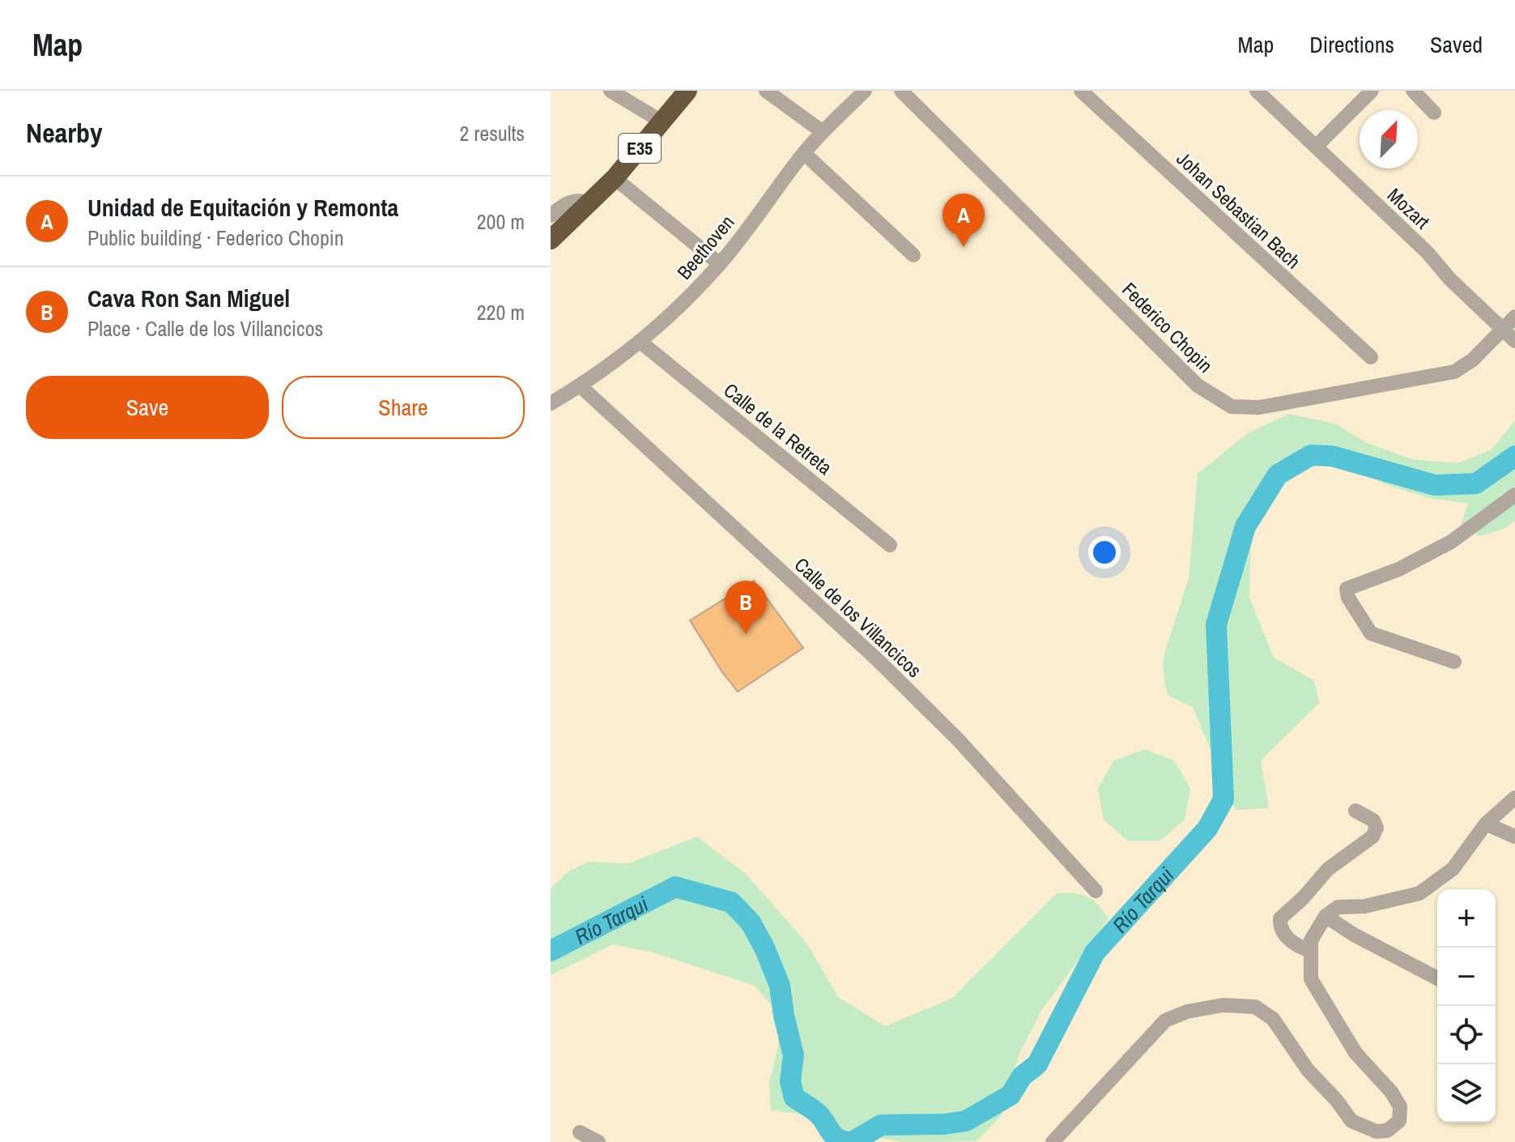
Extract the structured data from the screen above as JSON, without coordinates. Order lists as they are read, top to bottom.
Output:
{
  "streets": {
    "highway": ["E35"],
    "street": [
      "Mozart",
      "Johan Sebastian Bach",
      "Beethoven",
      "Federico Chopin",
      "Calle de la Retreta",
      "Calle de los Villancicos"
    ]
  },
  "crossings": [
    ["Mozart", "Federico Chopin"],
    ["Beethoven", "Calle de la Retreta"],
    ["Beethoven", "Calle de los Villancicos"]
  ],
  "water": ["Río Tarqui"],
  "north": "top right",
  "page": {
    "header": "Map",
    "nav": ["Map", "Directions", "Saved"],
    "heading": ["Nearby", "2 results"],
    "list": [
      {
        "mark": "A",
        "name": "Unidad de Equitación y Remonta",
        "note": "Public building · Federico Chopin",
        "value": "200 m"
      },
      {
        "mark": "B",
        "name": "Cava Ron San Miguel",
        "note": "Place · Calle de los Villancicos",
        "value": "220 m"
      }
    ],
    "pins": ["A", "B"],
    "buttons": ["Save", "Share"],
    "map_buttons": ["+", "−"]
  }
}
